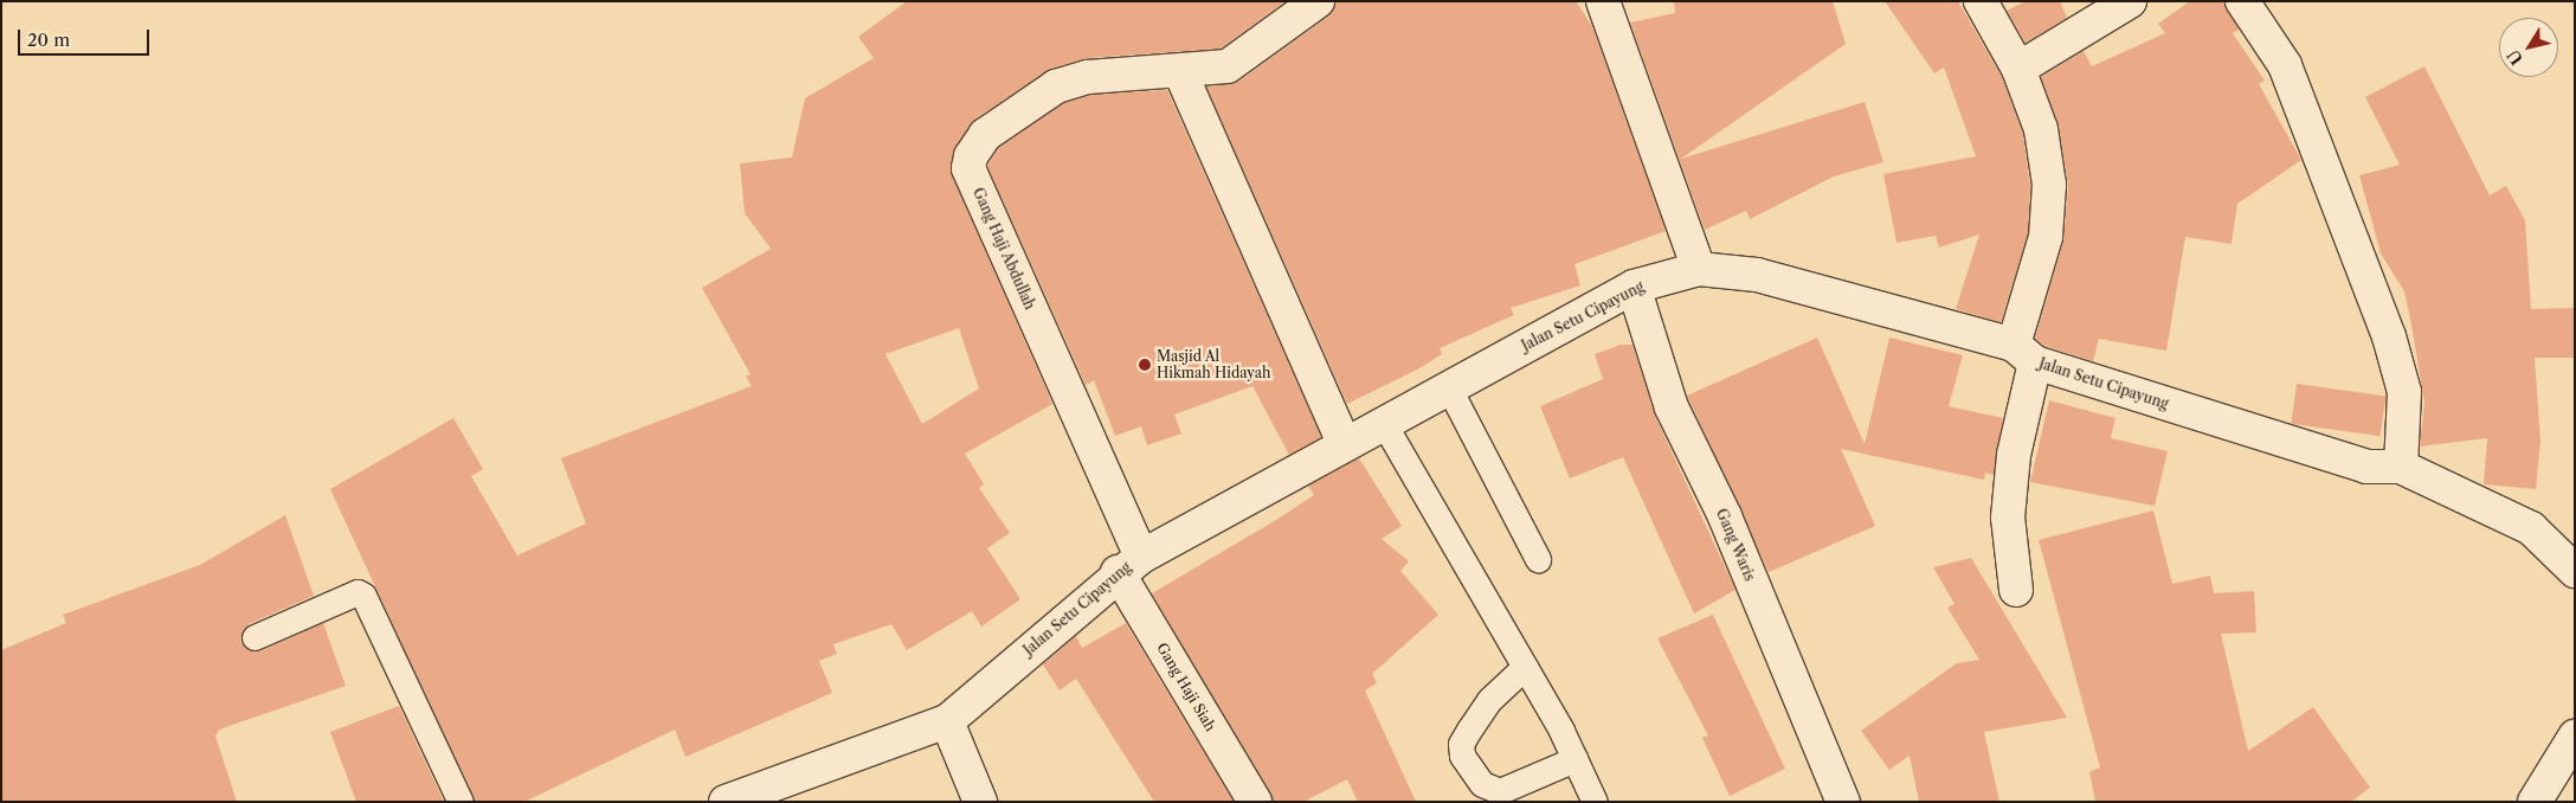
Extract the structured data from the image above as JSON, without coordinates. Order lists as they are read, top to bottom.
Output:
{
  "streets": {
    "street": [
      "Gang Haji Abdullah",
      "Jalan Setu Cipayung",
      "Gang Waris",
      "Gang Haji Siah"
    ]
  },
  "crossings": [
    ["Gang Haji Abdullah", "Jalan Setu Cipayung"],
    ["Gang Haji Abdullah", "Gang Haji Siah"],
    ["Jalan Setu Cipayung", "Gang Waris"],
    ["Jalan Setu Cipayung", "Gang Haji Siah"]
  ],
  "places": ["Masjid Al Hikmah Hidayah"],
  "scale_bar": "20 m",
  "north": "bottom left"
}
